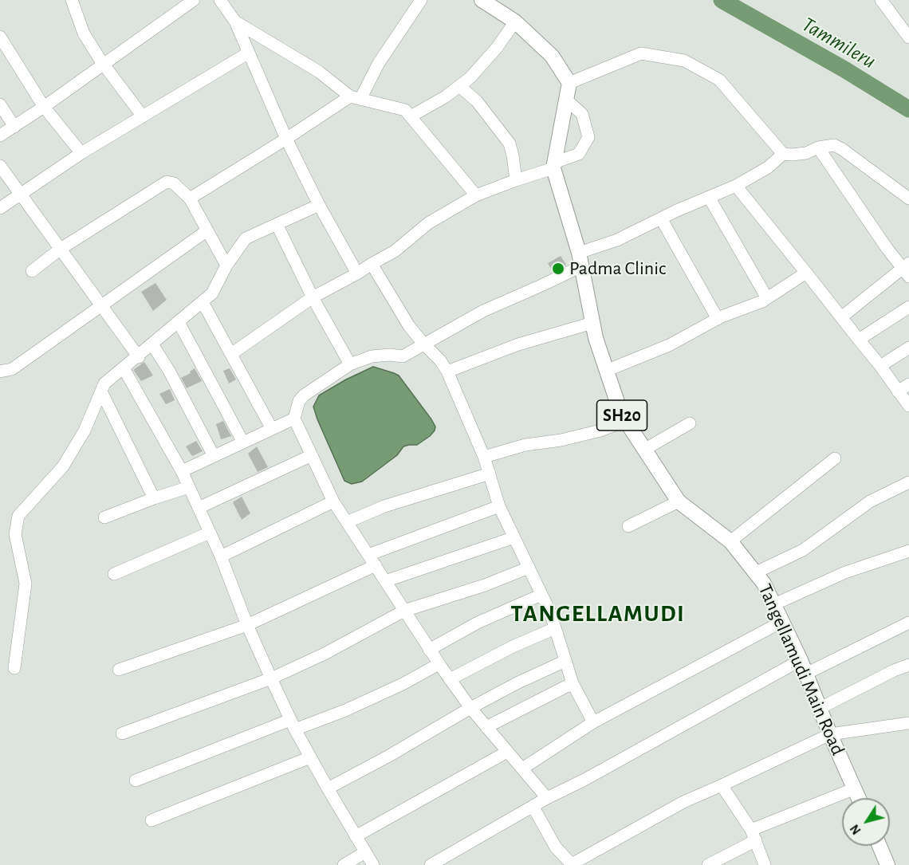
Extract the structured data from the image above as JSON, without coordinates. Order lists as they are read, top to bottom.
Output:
{
  "streets": {
    "main road": ["SH20", "Tangellamudi Main Road"]
  },
  "districts": ["TANGELLAMUDI"],
  "water": ["Tammileru"],
  "places": ["Padma Clinic"],
  "north": "bottom left"
}
